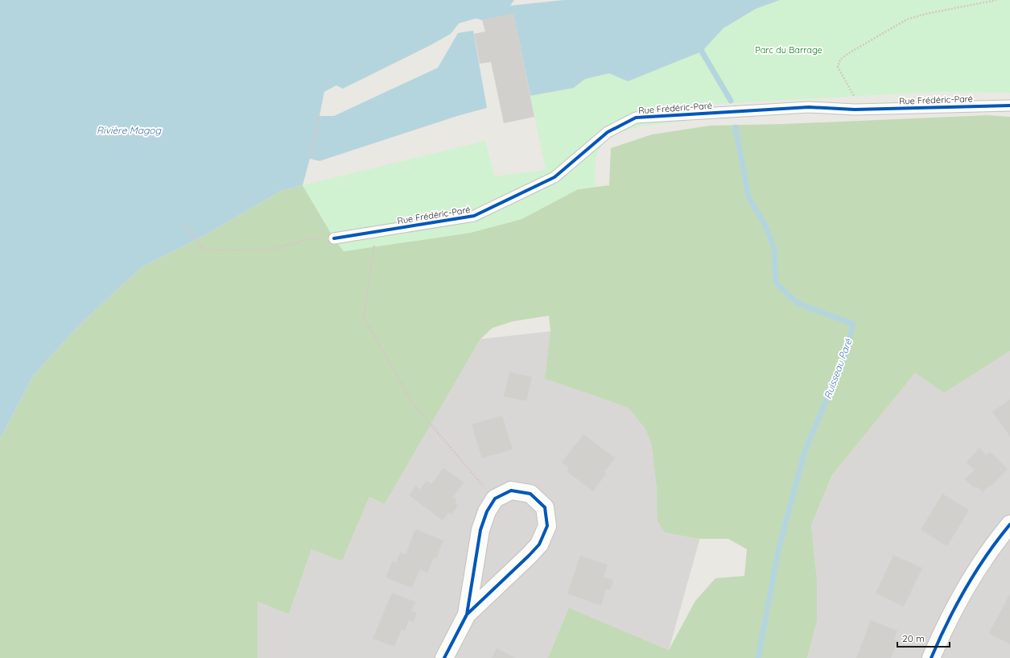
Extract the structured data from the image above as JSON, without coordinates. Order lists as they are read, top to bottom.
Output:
{
  "streets": {
    "lane": ["Rue Frédéric-Paré"]
  },
  "water": ["Rivière Magog", "Ruisseau Paré"],
  "parks": ["Parc du Barrage"],
  "scale_bar": "20 m"
}
